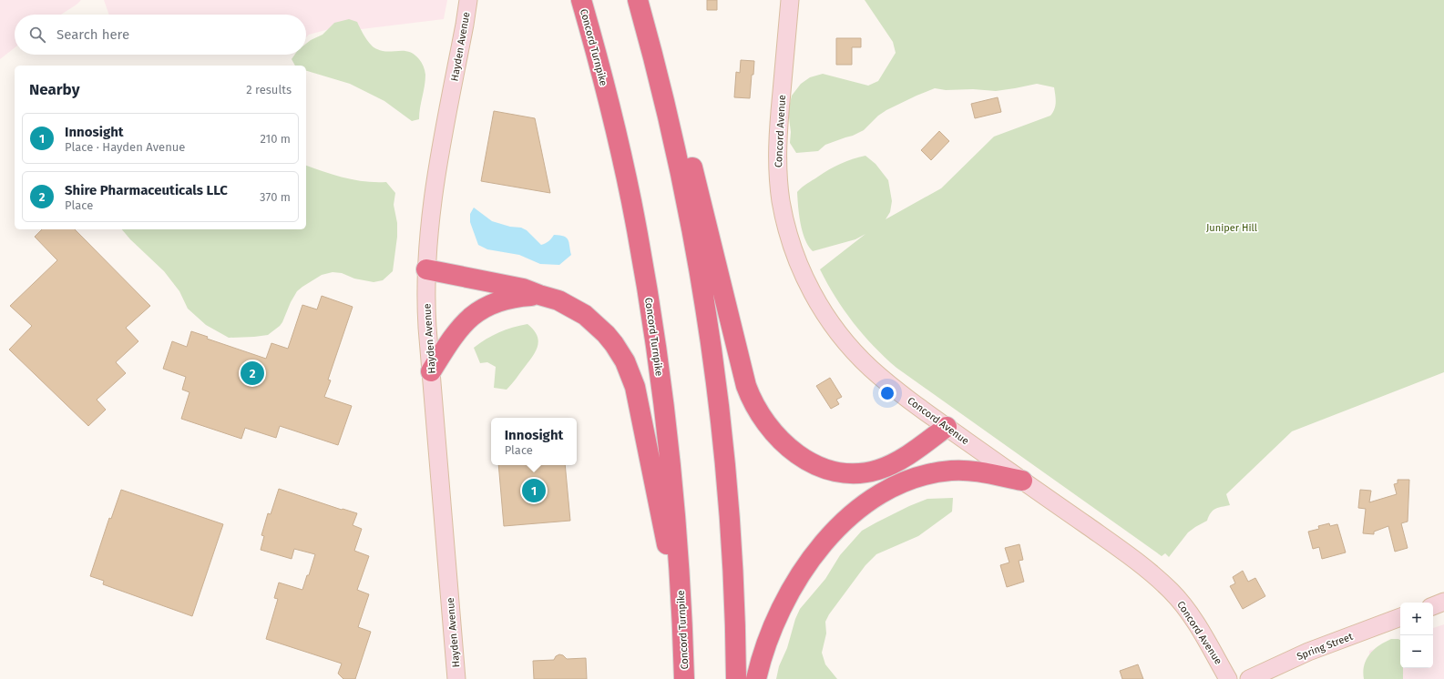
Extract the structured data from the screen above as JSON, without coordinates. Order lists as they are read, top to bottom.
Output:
{
  "streets": {
    "highway": ["Concord Turnpike"],
    "main road": ["Hayden Avenue", "Concord Avenue", "Spring Street"]
  },
  "parks": ["Juniper Hill"],
  "page": {
    "search": "Search here",
    "heading": ["Nearby", "2 results"],
    "list": [
      {
        "mark": "1",
        "name": "Innosight",
        "note": "Place · Hayden Avenue",
        "value": "210 m"
      },
      {
        "mark": "2",
        "name": "Shire Pharmaceuticals LLC",
        "note": "Place",
        "value": "370 m"
      }
    ],
    "pins": ["2", "1"],
    "popup": ["Innosight", "Place"],
    "map_buttons": ["+", "−"]
  }
}
